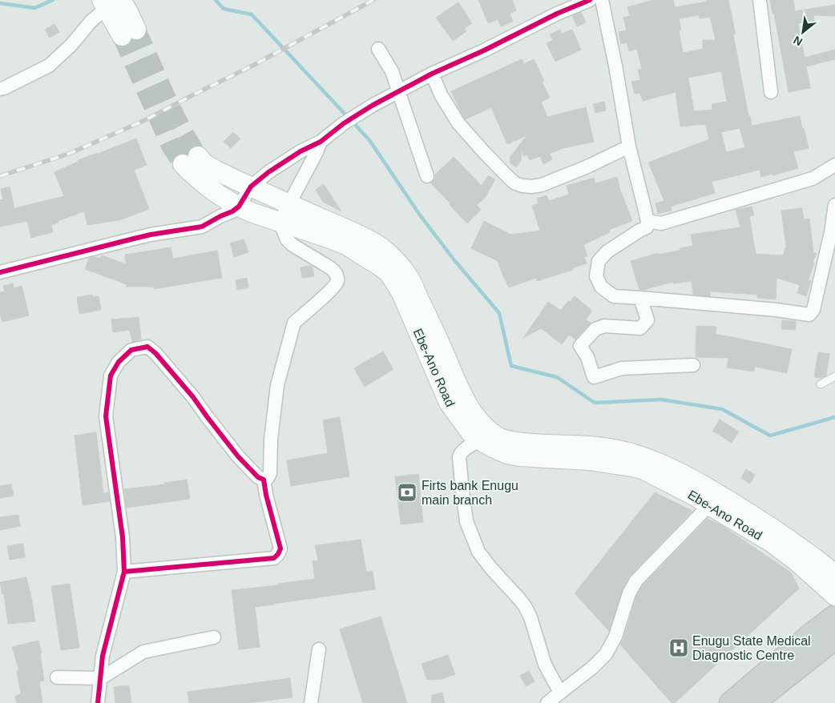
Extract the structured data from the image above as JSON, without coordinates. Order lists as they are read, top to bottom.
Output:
{
  "streets": {
    "main road": ["Ebe-Ano Road"]
  },
  "places": {
    "bank": ["Firts bank Enugu main branch"],
    "hospital": ["Enugu State Medical Diagnostic Centre"]
  },
  "north": "bottom left"
}
